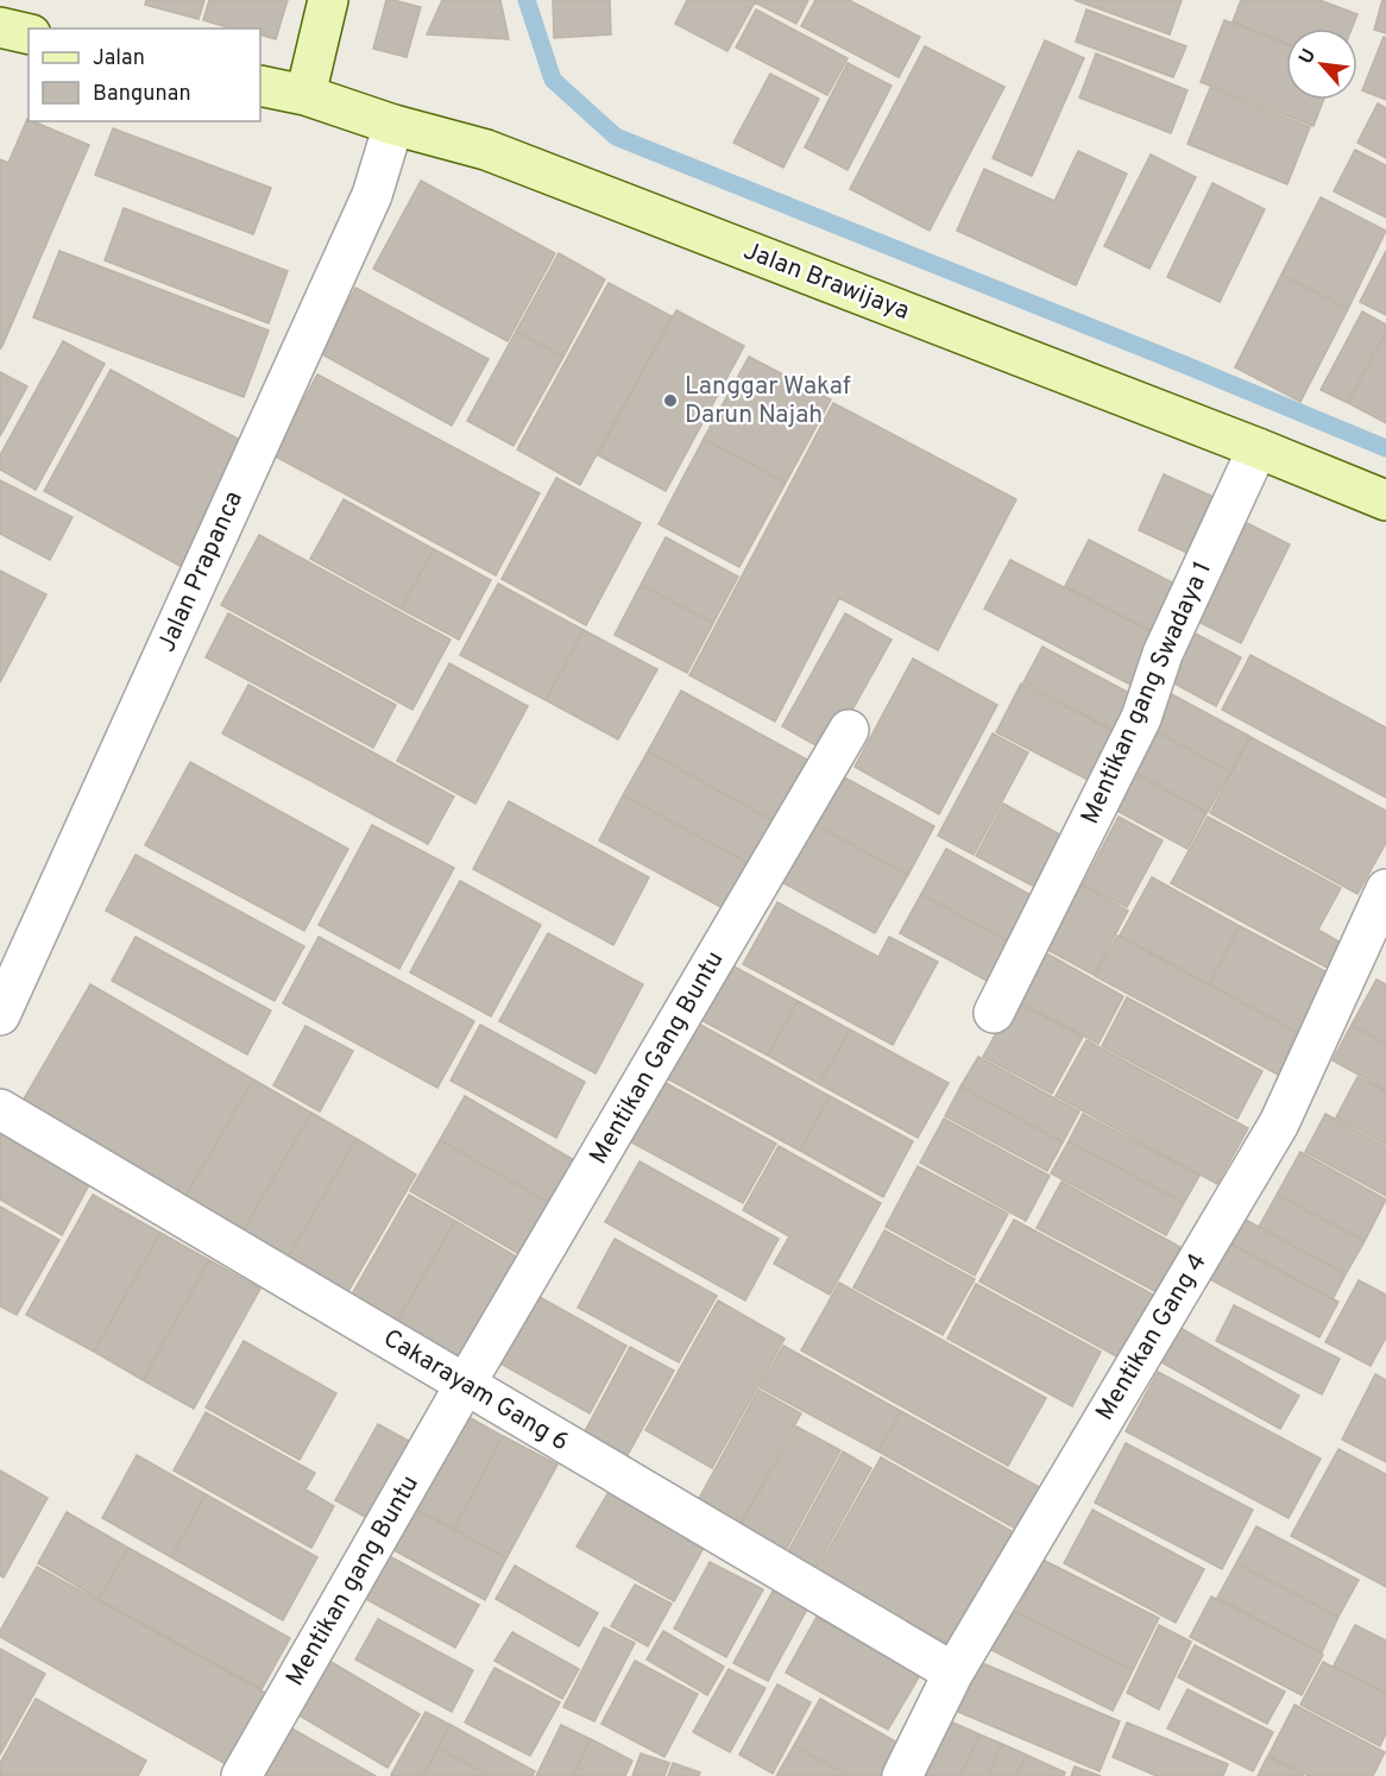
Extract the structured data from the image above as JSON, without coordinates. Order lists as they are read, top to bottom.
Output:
{
  "streets": {
    "main road": ["Jalan Brawijaya"],
    "street": [
      "Jalan Prapanca",
      "Mentikan gang Swadaya 1",
      "Mentikan Gang Buntu",
      "Mentikan Gang 4",
      "Cakarayam Gang 6",
      "Mentikan gang Buntu"
    ]
  },
  "crossings": [
    ["Jalan Brawijaya", "Jalan Prapanca"],
    ["Jalan Brawijaya", "Mentikan gang Swadaya 1"],
    ["Mentikan Gang Buntu", "Cakarayam Gang 6"],
    ["Mentikan Gang Buntu", "Mentikan gang Buntu"],
    ["Mentikan Gang 4", "Cakarayam Gang 6"],
    ["Cakarayam Gang 6", "Mentikan gang Buntu"]
  ],
  "places": ["Langgar Wakaf Darun Najah"],
  "legend": ["Jalan", "Bangunan"],
  "north": "top left"
}
